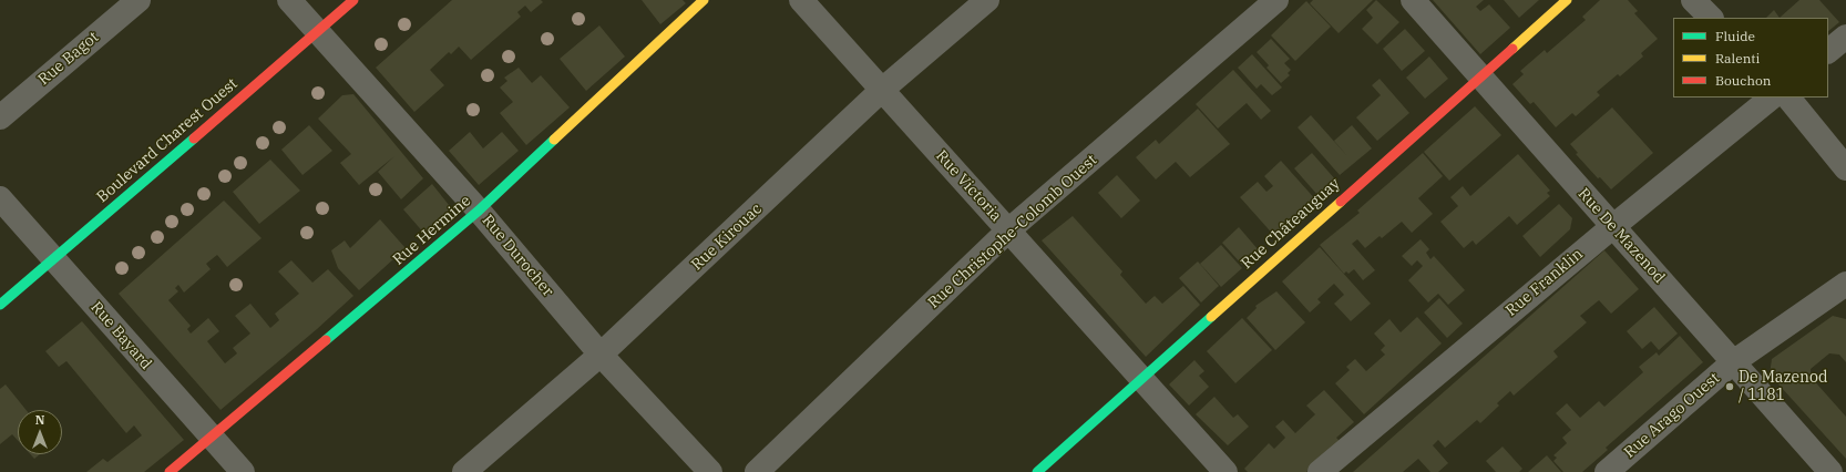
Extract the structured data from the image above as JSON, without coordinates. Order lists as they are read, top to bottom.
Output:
{
  "streets": {
    "street": [
      "Rue Bagot",
      "Boulevard Charest Ouest",
      "Rue Victoria",
      "Rue Châteauguay",
      "Rue Hermine",
      "Rue Christophe-Colomb Ouest",
      "Rue De Mazenod",
      "Rue Kirouac",
      "Rue Durocher",
      "Rue Franklin",
      "Rue Bayard",
      "Rue Arago Ouest"
    ]
  },
  "crossings": [
    ["Boulevard Charest Ouest", "Rue Durocher"],
    ["Boulevard Charest Ouest", "Rue Bayard"],
    ["Rue Victoria", "Rue Châteauguay"],
    ["Rue Victoria", "Rue Christophe-Colomb Ouest"],
    ["Rue Victoria", "Rue Kirouac"],
    ["Rue Châteauguay", "Rue De Mazenod"],
    ["Rue Hermine", "Rue Durocher"],
    ["Rue Hermine", "Rue Bayard"],
    ["Rue De Mazenod", "Rue Franklin"],
    ["Rue De Mazenod", "Rue Arago Ouest"],
    ["Rue Kirouac", "Rue Durocher"]
  ],
  "places": ["De Mazenod / 1181"],
  "legend": ["Fluide", "Ralenti", "Bouchon"],
  "north": "top"
}
